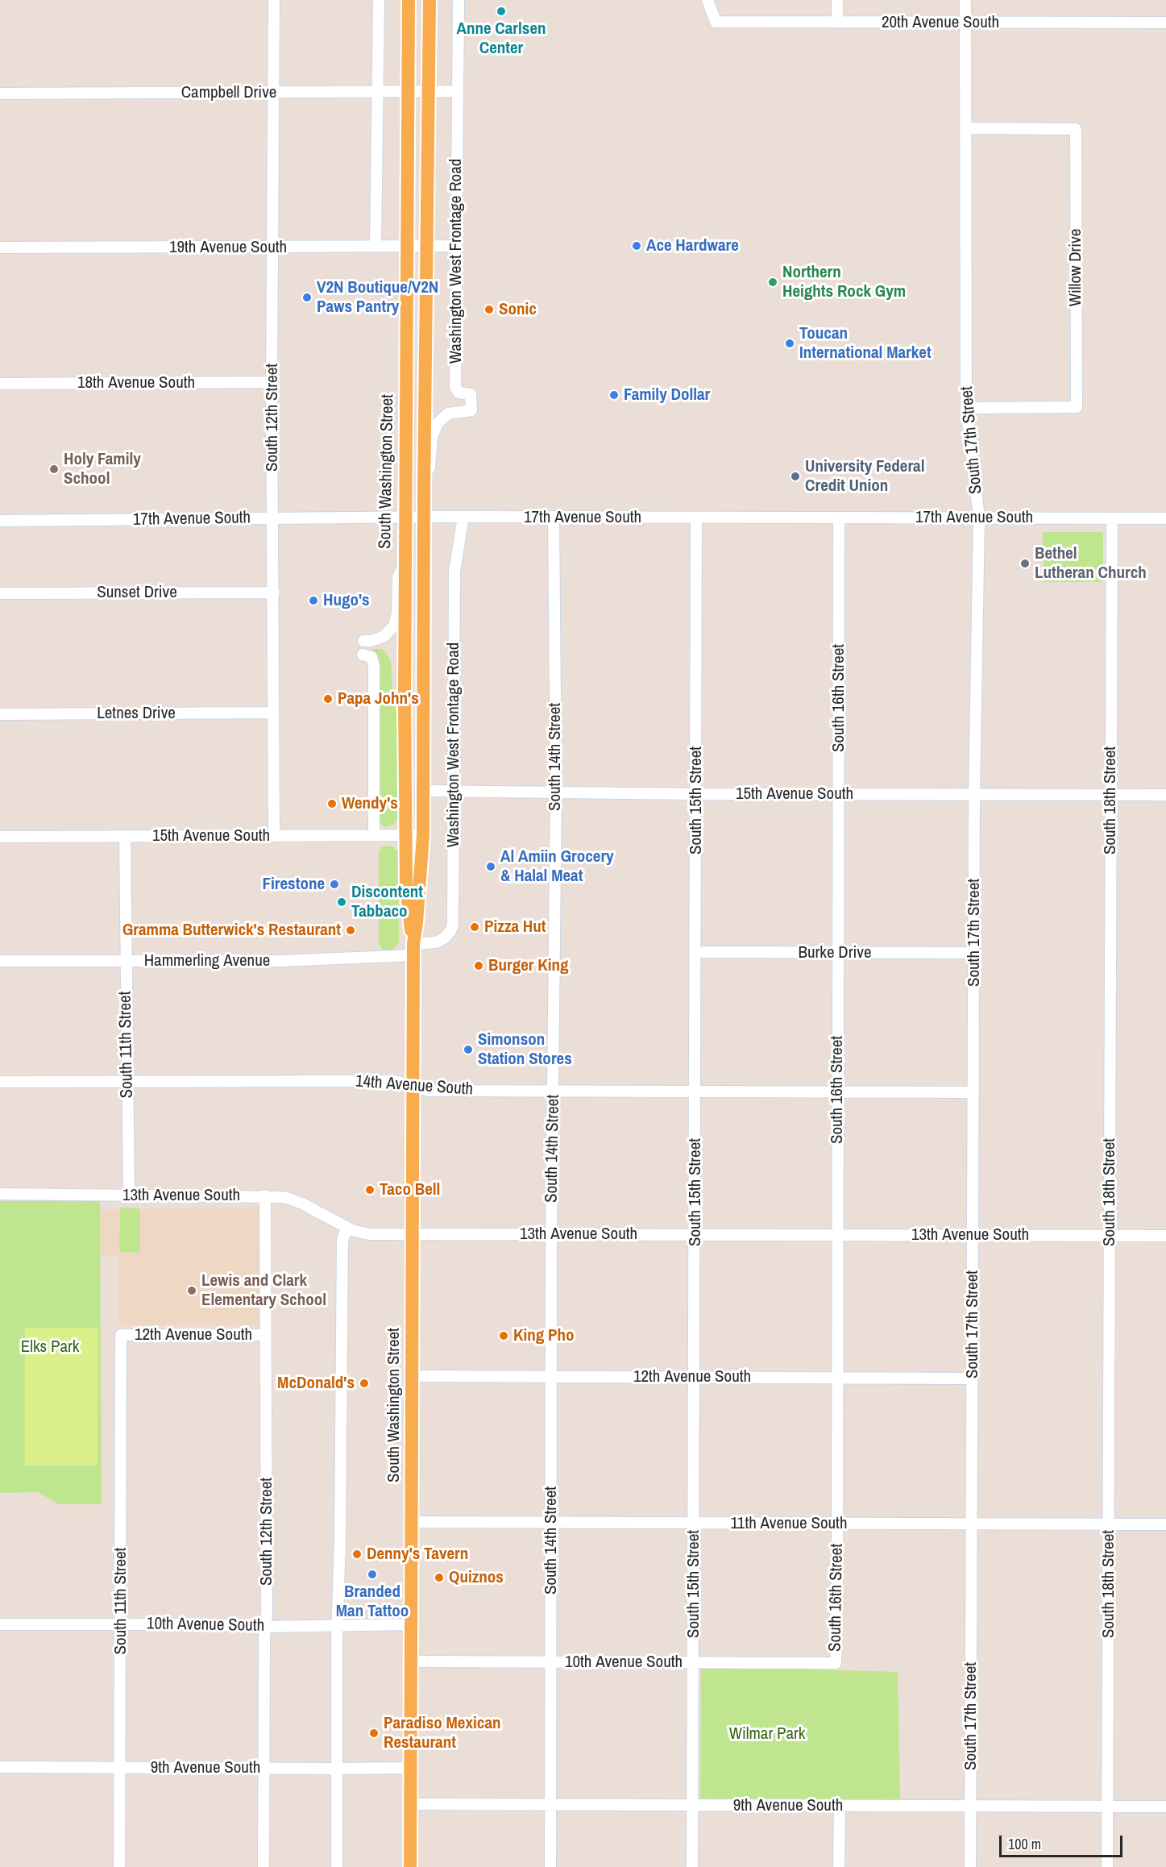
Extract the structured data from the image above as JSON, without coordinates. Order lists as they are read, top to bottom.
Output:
{
  "streets": {
    "main road": ["South Washington Street"],
    "street": [
      "20th Avenue South",
      "Campbell Drive",
      "19th Avenue South",
      "Washington West Frontage Road",
      "Willow Drive",
      "18th Avenue South",
      "South 12th Street",
      "South 17th Street",
      "17th Avenue South",
      "Sunset Drive",
      "South 16th Street",
      "Letnes Drive",
      "South 14th Street",
      "15th Avenue South",
      "South 15th Street",
      "South 18th Street",
      "Burke Drive",
      "Hammerling Avenue",
      "South 11th Street",
      "14th Avenue South",
      "13th Avenue South",
      "12th Avenue South",
      "11th Avenue South",
      "10th Avenue South",
      "9th Avenue South"
    ]
  },
  "crossings": [
    ["20th Avenue South", "South 17th Street"],
    ["Campbell Drive", "Washington West Frontage Road"],
    ["Campbell Drive", "South 12th Street"],
    ["Campbell Drive", "South Washington Street"],
    ["19th Avenue South", "Washington West Frontage Road"],
    ["19th Avenue South", "South 12th Street"],
    ["19th Avenue South", "South Washington Street"],
    ["Washington West Frontage Road", "South Washington Street"],
    ["Washington West Frontage Road", "17th Avenue South"],
    ["Washington West Frontage Road", "15th Avenue South"],
    ["Washington West Frontage Road", "Hammerling Avenue"],
    ["Willow Drive", "South 17th Street"],
    ["18th Avenue South", "South 12th Street"],
    ["South 12th Street", "17th Avenue South"],
    ["South 12th Street", "Sunset Drive"],
    ["South 12th Street", "Letnes Drive"],
    ["South 12th Street", "15th Avenue South"],
    ["South 12th Street", "13th Avenue South"],
    ["South 12th Street", "12th Avenue South"],
    ["South 12th Street", "10th Avenue South"],
    ["South 12th Street", "9th Avenue South"],
    ["South 17th Street", "17th Avenue South"],
    ["South 17th Street", "15th Avenue South"],
    ["South 17th Street", "Burke Drive"],
    ["South 17th Street", "14th Avenue South"],
    ["South 17th Street", "13th Avenue South"],
    ["South 17th Street", "12th Avenue South"],
    ["South 17th Street", "11th Avenue South"],
    ["South 17th Street", "9th Avenue South"],
    ["South Washington Street", "17th Avenue South"],
    ["South Washington Street", "15th Avenue South"],
    ["South Washington Street", "Hammerling Avenue"],
    ["South Washington Street", "14th Avenue South"],
    ["South Washington Street", "13th Avenue South"],
    ["South Washington Street", "12th Avenue South"],
    ["South Washington Street", "11th Avenue South"],
    ["South Washington Street", "10th Avenue South"],
    ["South Washington Street", "9th Avenue South"],
    ["17th Avenue South", "South 16th Street"],
    ["17th Avenue South", "South 14th Street"],
    ["17th Avenue South", "South 15th Street"],
    ["17th Avenue South", "South 18th Street"],
    ["South 16th Street", "15th Avenue South"],
    ["South 16th Street", "Burke Drive"],
    ["South 16th Street", "14th Avenue South"],
    ["South 16th Street", "13th Avenue South"],
    ["South 16th Street", "12th Avenue South"],
    ["South 16th Street", "11th Avenue South"],
    ["South 16th Street", "10th Avenue South"],
    ["South 14th Street", "15th Avenue South"],
    ["South 14th Street", "14th Avenue South"],
    ["South 14th Street", "13th Avenue South"],
    ["South 14th Street", "12th Avenue South"],
    ["South 14th Street", "11th Avenue South"],
    ["South 14th Street", "10th Avenue South"],
    ["South 14th Street", "9th Avenue South"],
    ["15th Avenue South", "South 15th Street"],
    ["15th Avenue South", "South 18th Street"],
    ["15th Avenue South", "South 11th Street"],
    ["South 15th Street", "Burke Drive"],
    ["South 15th Street", "14th Avenue South"],
    ["South 15th Street", "13th Avenue South"],
    ["South 15th Street", "12th Avenue South"],
    ["South 15th Street", "11th Avenue South"],
    ["South 15th Street", "10th Avenue South"],
    ["South 15th Street", "9th Avenue South"],
    ["South 18th Street", "13th Avenue South"],
    ["South 18th Street", "11th Avenue South"],
    ["South 18th Street", "9th Avenue South"],
    ["Hammerling Avenue", "South 11th Street"],
    ["South 11th Street", "14th Avenue South"],
    ["South 11th Street", "13th Avenue South"],
    ["South 11th Street", "12th Avenue South"],
    ["South 11th Street", "10th Avenue South"],
    ["South 11th Street", "9th Avenue South"]
  ],
  "parks": ["Elks Park", "Wilmar Park"],
  "places": [
    "Anne Carlsen Center",
    "Ace Hardware",
    "Northern Heights Rock Gym",
    "V2N Boutique/V2N Paws Pantry",
    "Sonic",
    "Toucan International Market",
    "Family Dollar",
    "Holy Family School",
    "University Federal Credit Union",
    "Bethel Lutheran Church",
    "Hugo's",
    "Papa John's",
    "Wendy's",
    "Al Amiin Grocery & Halal Meat",
    "Firestone",
    "Discontent Tabbaco",
    "Pizza Hut",
    "Gramma Butterwick's Restaurant",
    "Burger King",
    "Simonson Station Stores",
    "Taco Bell",
    "Lewis and Clark Elementary School",
    "King Pho",
    "McDonald's",
    "Denny's Tavern",
    "Branded Man Tattoo",
    "Quiznos",
    "Paradiso Mexican Restaurant"
  ],
  "scale_bar": "100 m"
}
